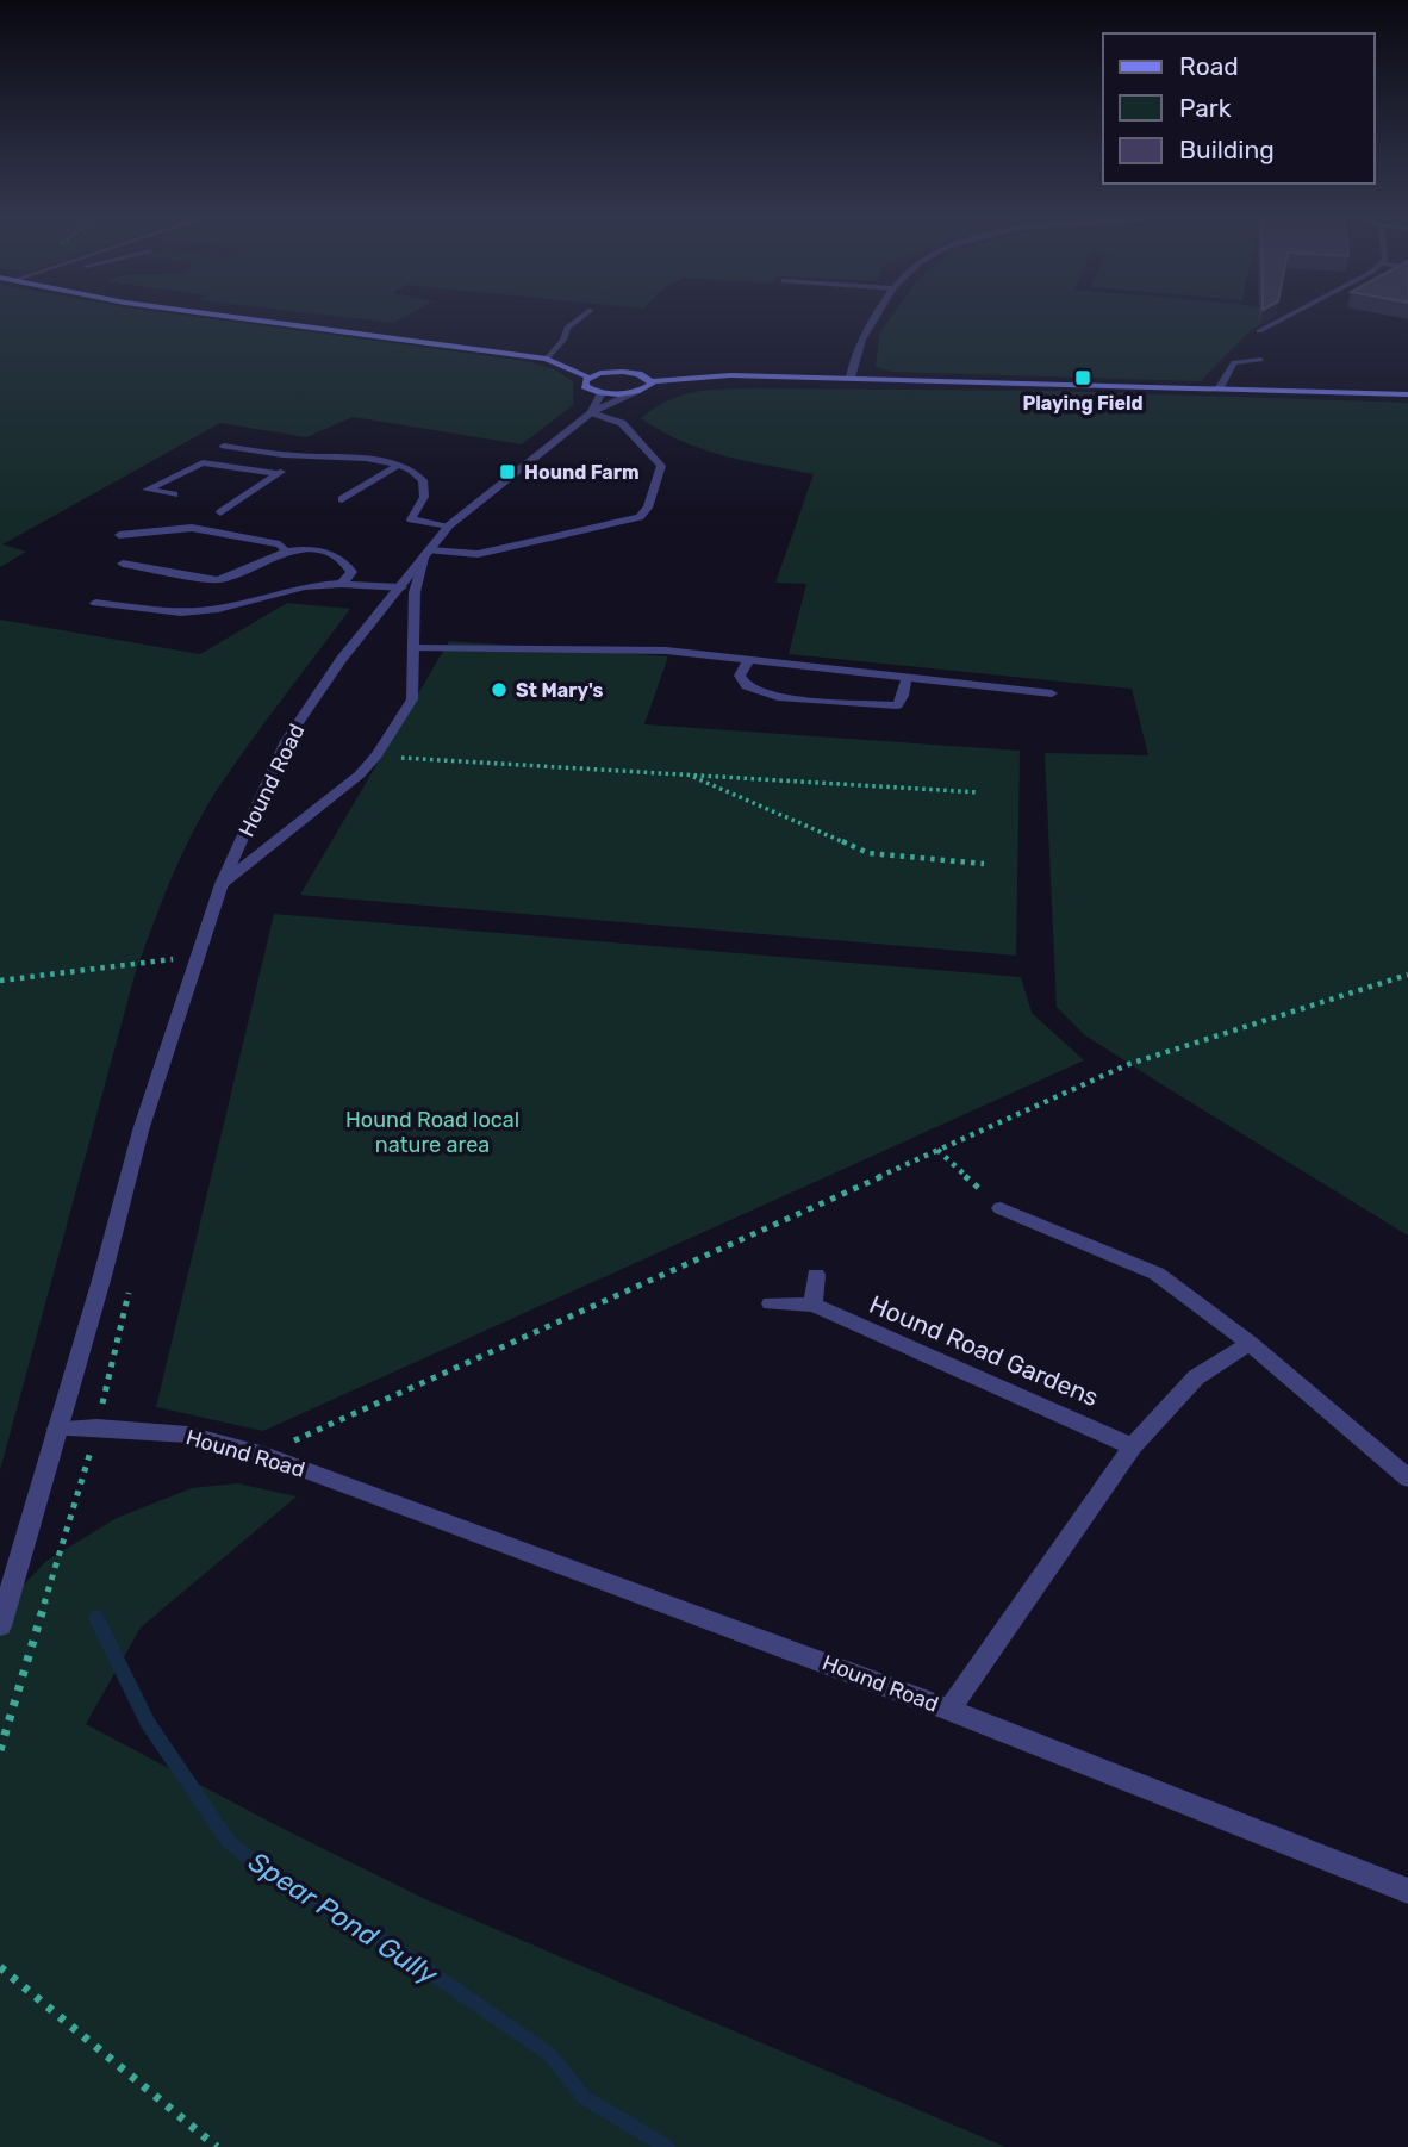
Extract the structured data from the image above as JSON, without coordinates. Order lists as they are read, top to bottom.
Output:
{
  "streets": {
    "street": ["Hound Road", "Hound Road Gardens"]
  },
  "water": ["Spear Pond Gully"],
  "parks": ["Hound Road local nature area"],
  "places": {
    "transit": ["Playing Field", "Hound Farm"],
    "other": ["St Mary's"]
  },
  "legend": ["Road", "Park", "Building"]
}
